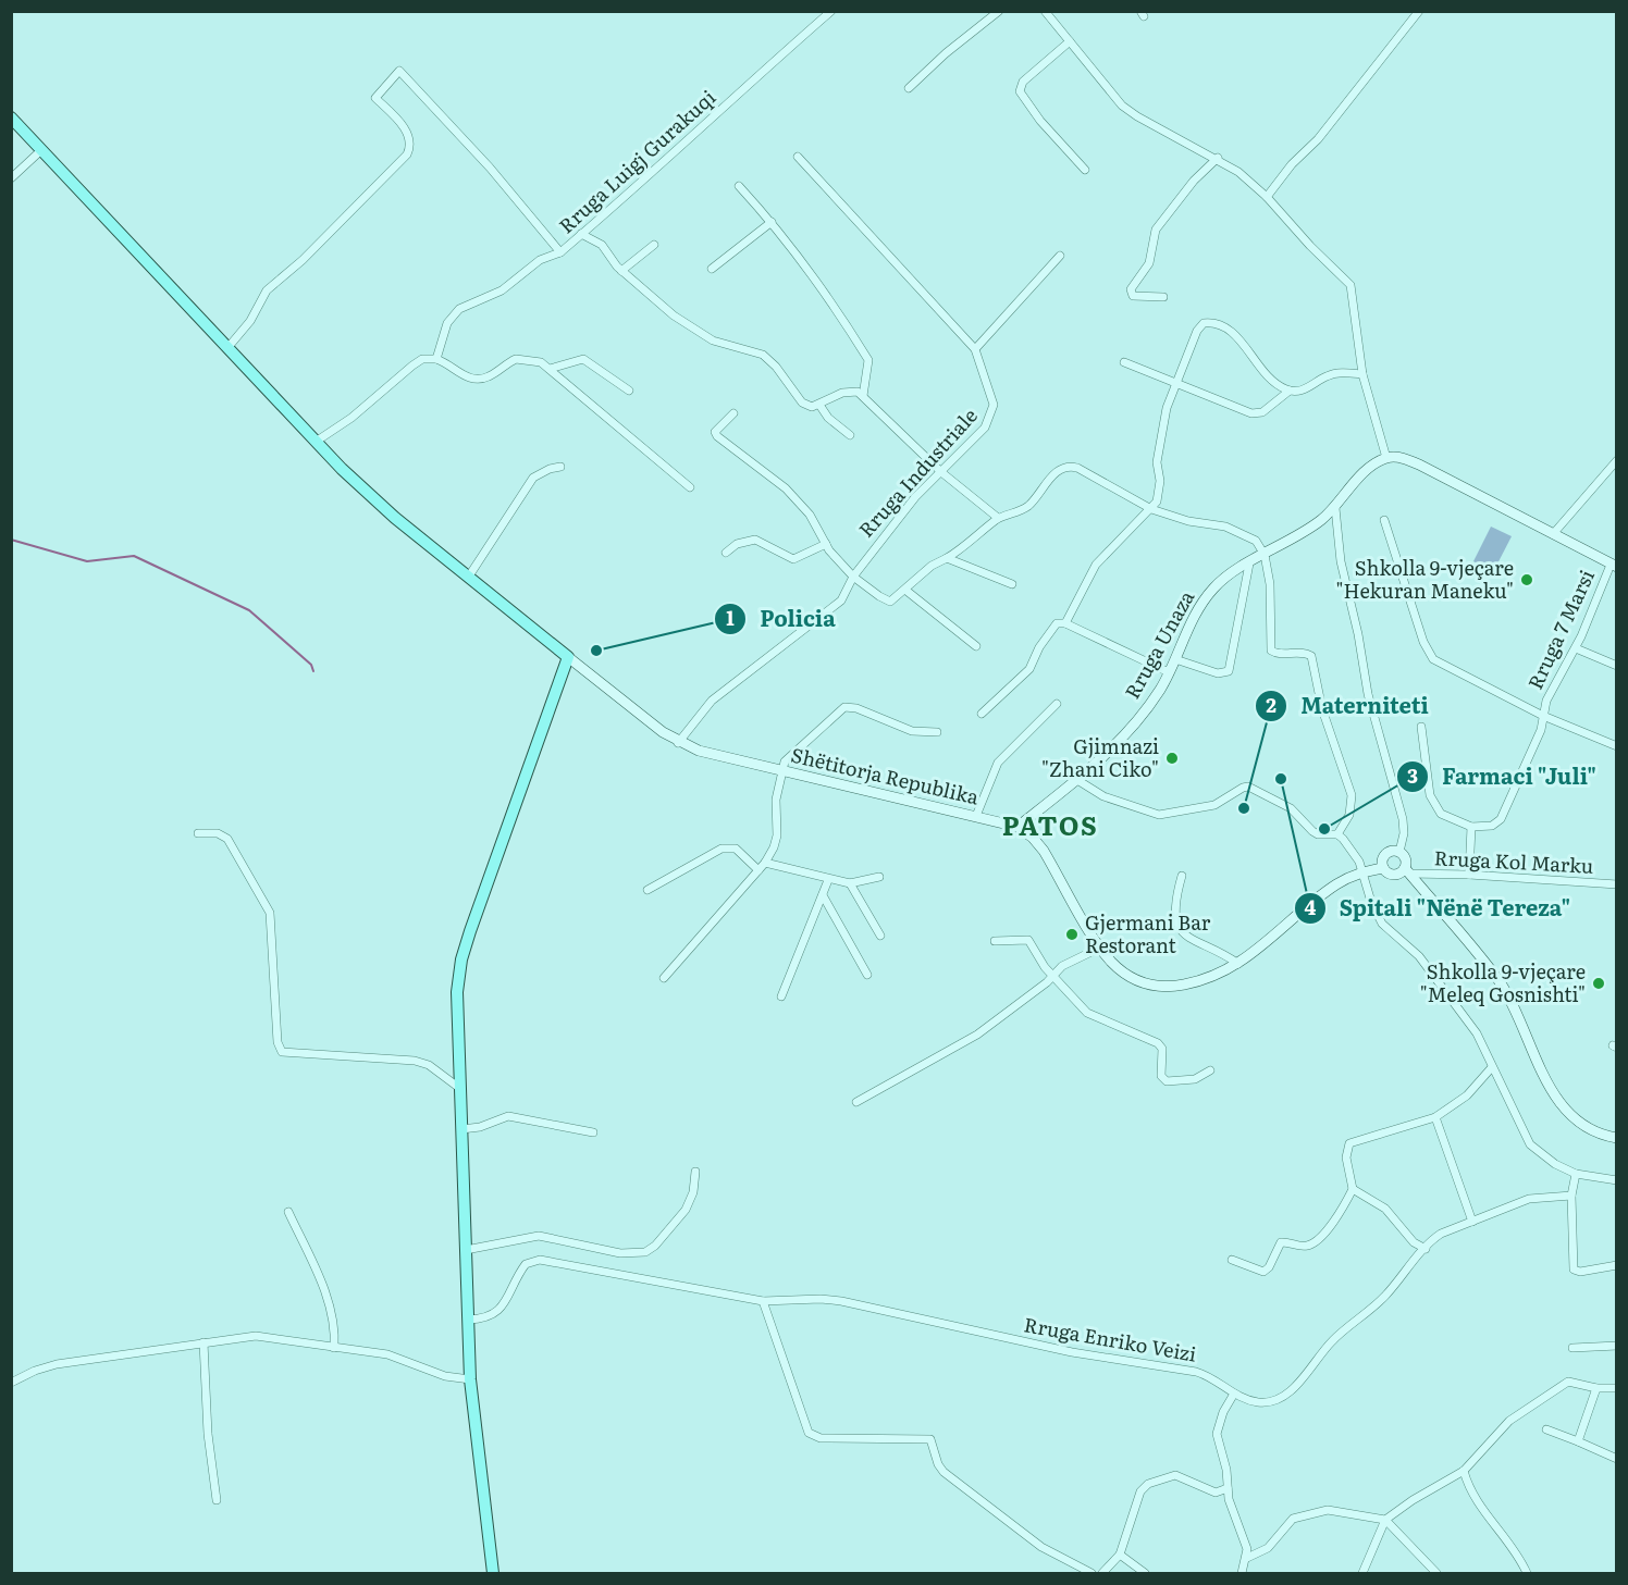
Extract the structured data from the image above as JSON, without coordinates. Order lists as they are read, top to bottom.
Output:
{
  "streets": {
    "main road": ["Rruga Unaza", "Shëtitorja Republika"],
    "street": [
      "Rruga Luigj Gurakuqi",
      "Rruga Industriale",
      "Rruga 7 Marsi",
      "Rruga Kol Marku",
      "Rruga Enriko Veizi"
    ]
  },
  "crossings": [
    ["Rruga Industriale", "Shëtitorja Republika"],
    ["Rruga Unaza", "Shëtitorja Republika"],
    ["Shëtitorja Republika", "Rruga Kol Marku"]
  ],
  "districts": ["PATOS"],
  "places": [
    "Shkolla 9-vjeçare \"Hekuran Maneku\"",
    "Policia",
    "Gjimnazi \"Zhani Ciko\"",
    "Spitali \"Nënë Tereza\"",
    "Materniteti",
    "Farmaci \"Juli\"",
    "Gjermani Bar Restorant",
    "Shkolla 9-vjeçare \"Meleq Gosnishti\""
  ]
}
